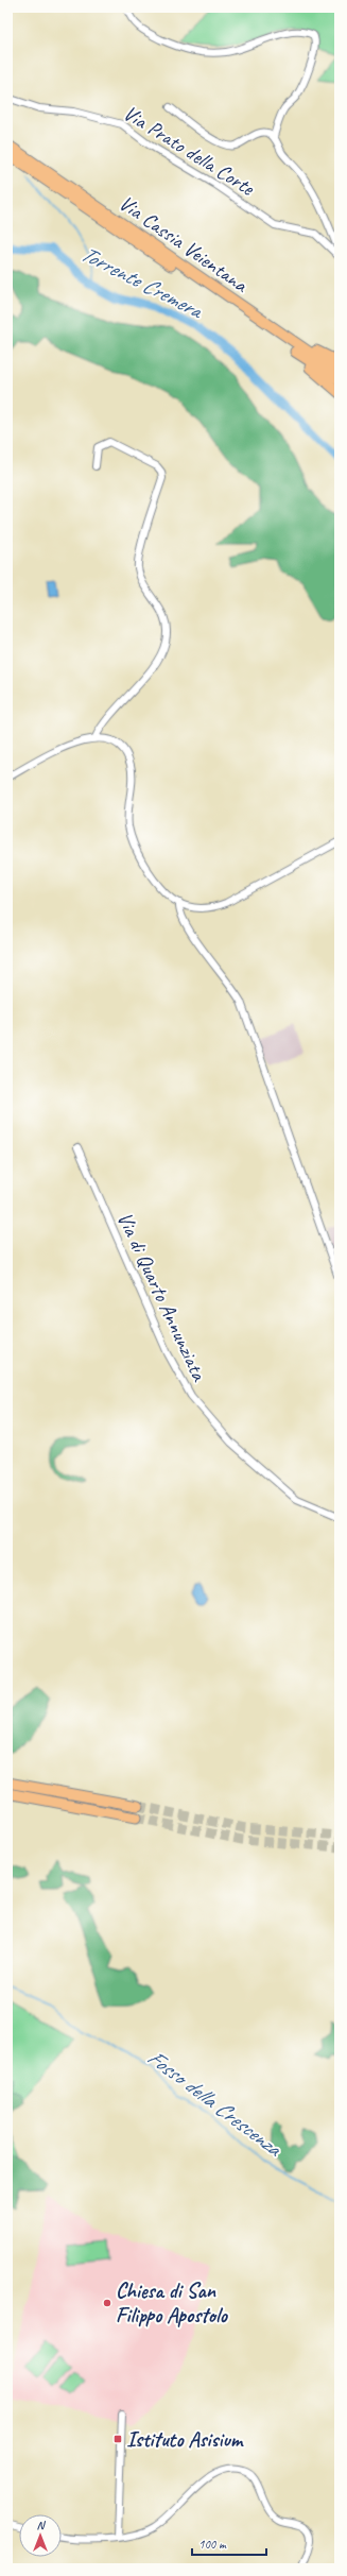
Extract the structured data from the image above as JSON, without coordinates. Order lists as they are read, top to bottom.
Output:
{
  "streets": {
    "highway": ["Via Cassia Veientana"],
    "street": ["Via Prato della Corte", "Via di Quarto Annunziata"]
  },
  "water": ["Torrente Cremera", "Fosso della Crescenza"],
  "places": {
    "other": ["Chiesa di San Filippo Apostolo"],
    "transit": ["Istituto Asisium"]
  },
  "scale_bar": "100 m",
  "north": "top"
}
